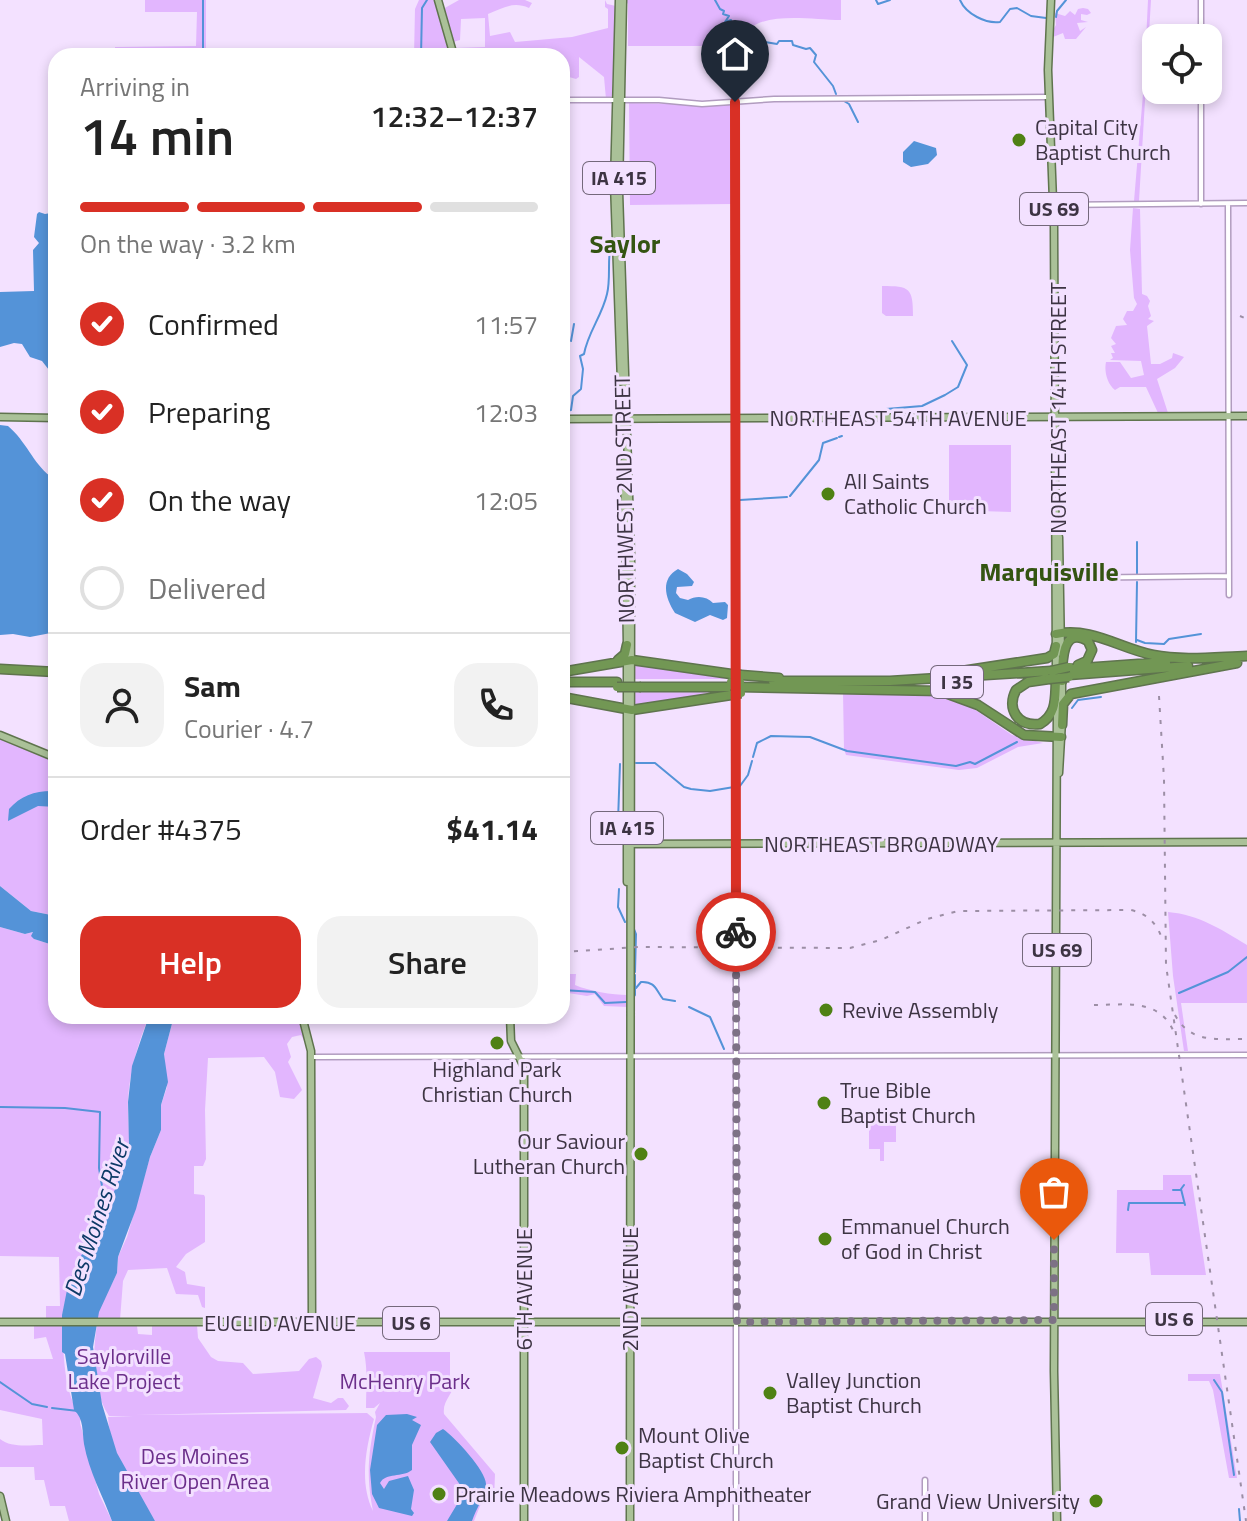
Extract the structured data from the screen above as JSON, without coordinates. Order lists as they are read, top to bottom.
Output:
{
  "streets": {
    "highway": ["I 35"],
    "main road": [
      "IA 415",
      "US 69",
      "NORTHEAST 14TH STREET",
      "NORTHEAST 54TH AVENUE",
      "NORTHWEST 2ND STREET",
      "NORTHEAST BROADWAY",
      "6TH AVENUE",
      "2ND AVENUE",
      "US 6",
      "EUCLID AVENUE"
    ]
  },
  "crossings": [
    ["US 69", "NORTHEAST 14TH STREET"],
    ["US 69", "US 6"],
    ["NORTHEAST 14TH STREET", "NORTHEAST 54TH AVENUE"],
    ["NORTHEAST 14TH STREET", "I 35"],
    ["NORTHEAST 14TH STREET", "NORTHEAST BROADWAY"],
    ["NORTHEAST 54TH AVENUE", "NORTHWEST 2ND STREET"],
    ["NORTHWEST 2ND STREET", "NORTHEAST BROADWAY"],
    ["NORTHWEST 2ND STREET", "2ND AVENUE"],
    ["6TH AVENUE", "EUCLID AVENUE"],
    ["2ND AVENUE", "EUCLID AVENUE"],
    ["US 6", "EUCLID AVENUE"]
  ],
  "districts": ["Saylor", "Marquisville"],
  "water": ["Des Moines River"],
  "parks": ["Saylorville Lake Project", "McHenry Park", "Des Moines River Open Area"],
  "places": [
    "Capital City Baptist Church",
    "All Saints Catholic Church",
    "Revive Assembly",
    "Highland Park Christian Church",
    "True Bible Baptist Church",
    "Our Saviour Lutheran Church",
    "Emmanuel Church of God in Christ",
    "Valley Junction Baptist Church",
    "Mount Olive Baptist Church",
    "Prairie Meadows Riviera Amphitheater",
    "Grand View University"
  ],
  "page": {
    "heading": ["14 min", "Arriving in", "12:32–12:37"],
    "panel": [
      "Sam",
      "Courier · 4.7",
      "Order #4375",
      "$41.14"
    ],
    "bar": "On the way · 3.2 km",
    "list": [
      ["Confirmed", "11:57"],
      ["Preparing", "12:03"],
      ["On the way", "12:05"],
      "Delivered"
    ],
    "buttons": ["Help", "Share"]
  }
}
